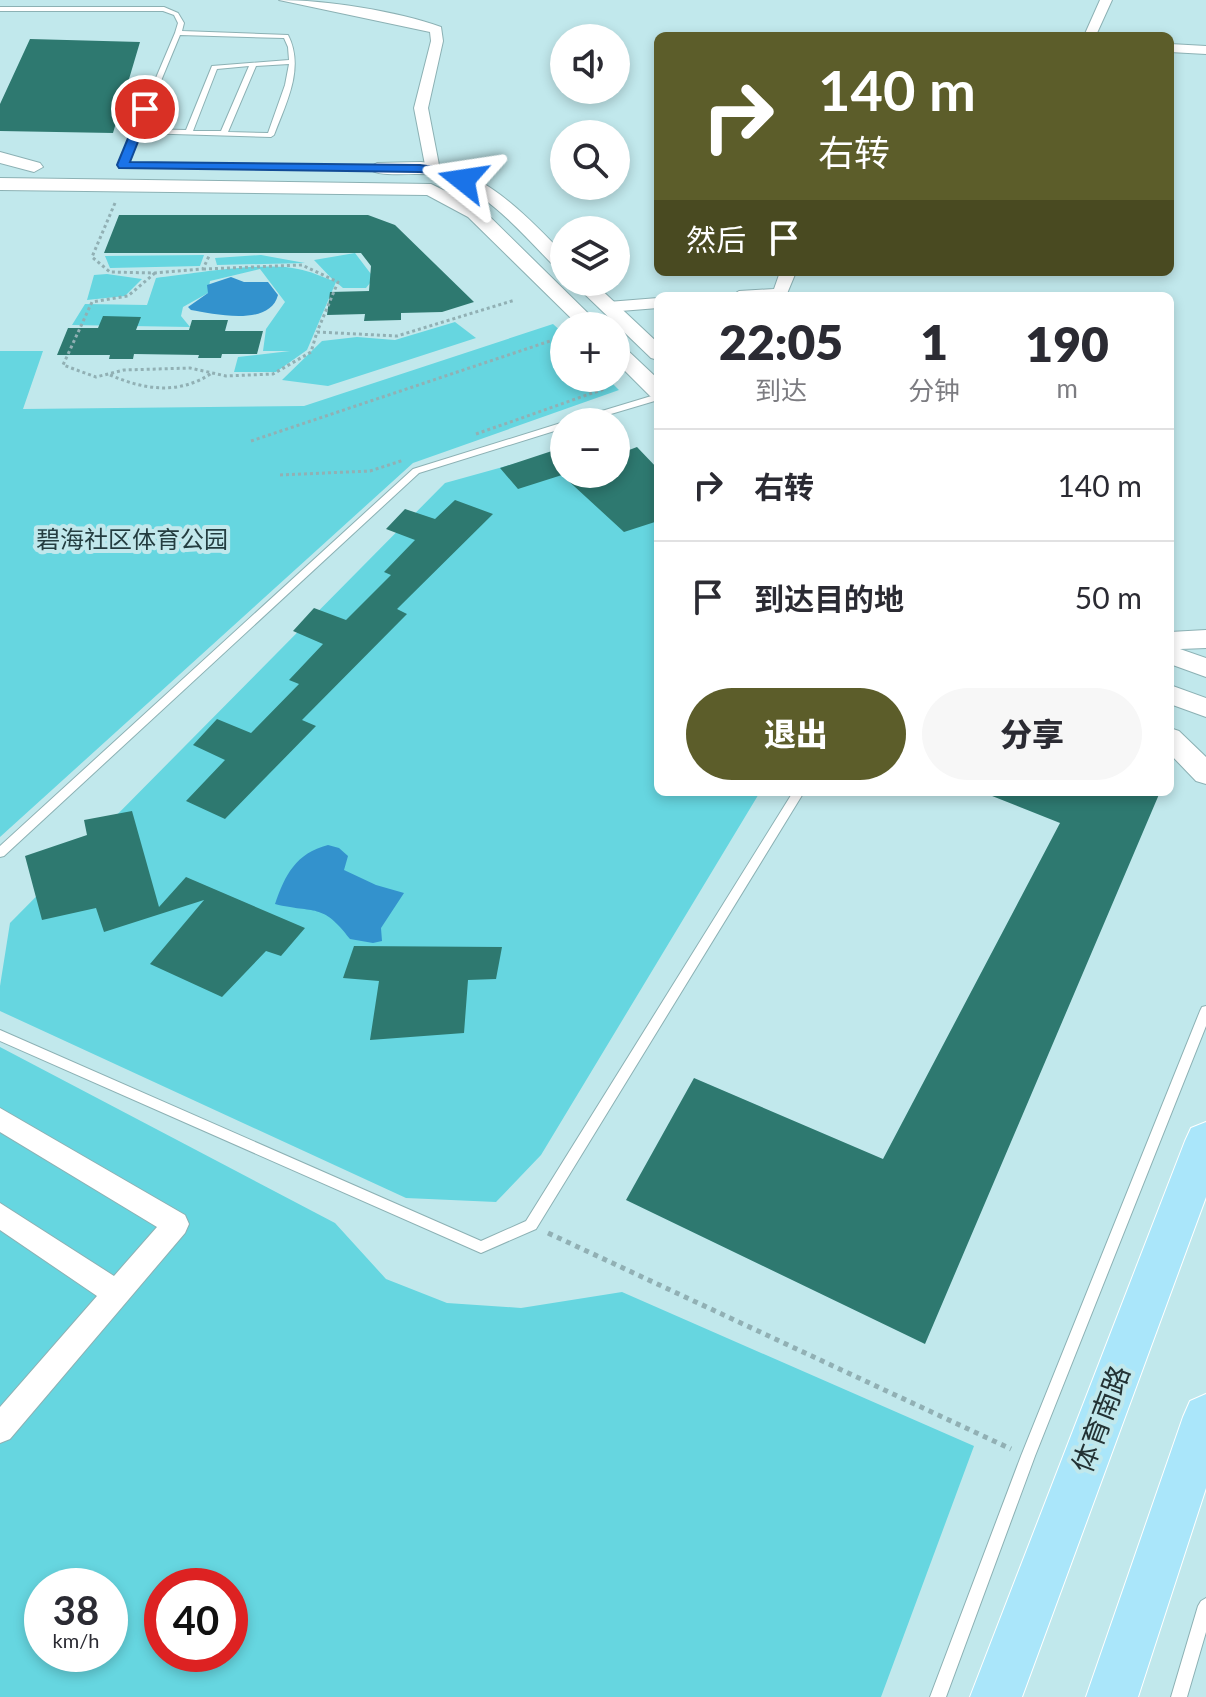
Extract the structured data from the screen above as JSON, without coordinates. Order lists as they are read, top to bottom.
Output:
{
  "streets": {
    "main road": ["体育南路"]
  },
  "parks": ["碧海社区体育公园"],
  "page": {
    "map_buttons": ["+", "−"],
    "turn": ["140 m", "右转"],
    "then": "然后",
    "eta": [
      "22:05",
      "到达",
      "1",
      "分钟",
      "190",
      "m"
    ],
    "list": [
      {
        "name": "右转",
        "value": "140 m"
      },
      {
        "name": "到达目的地",
        "value": "50 m"
      }
    ],
    "buttons": ["退出", "分享"],
    "speed": "38 km/h",
    "limit": "40"
  }
}
